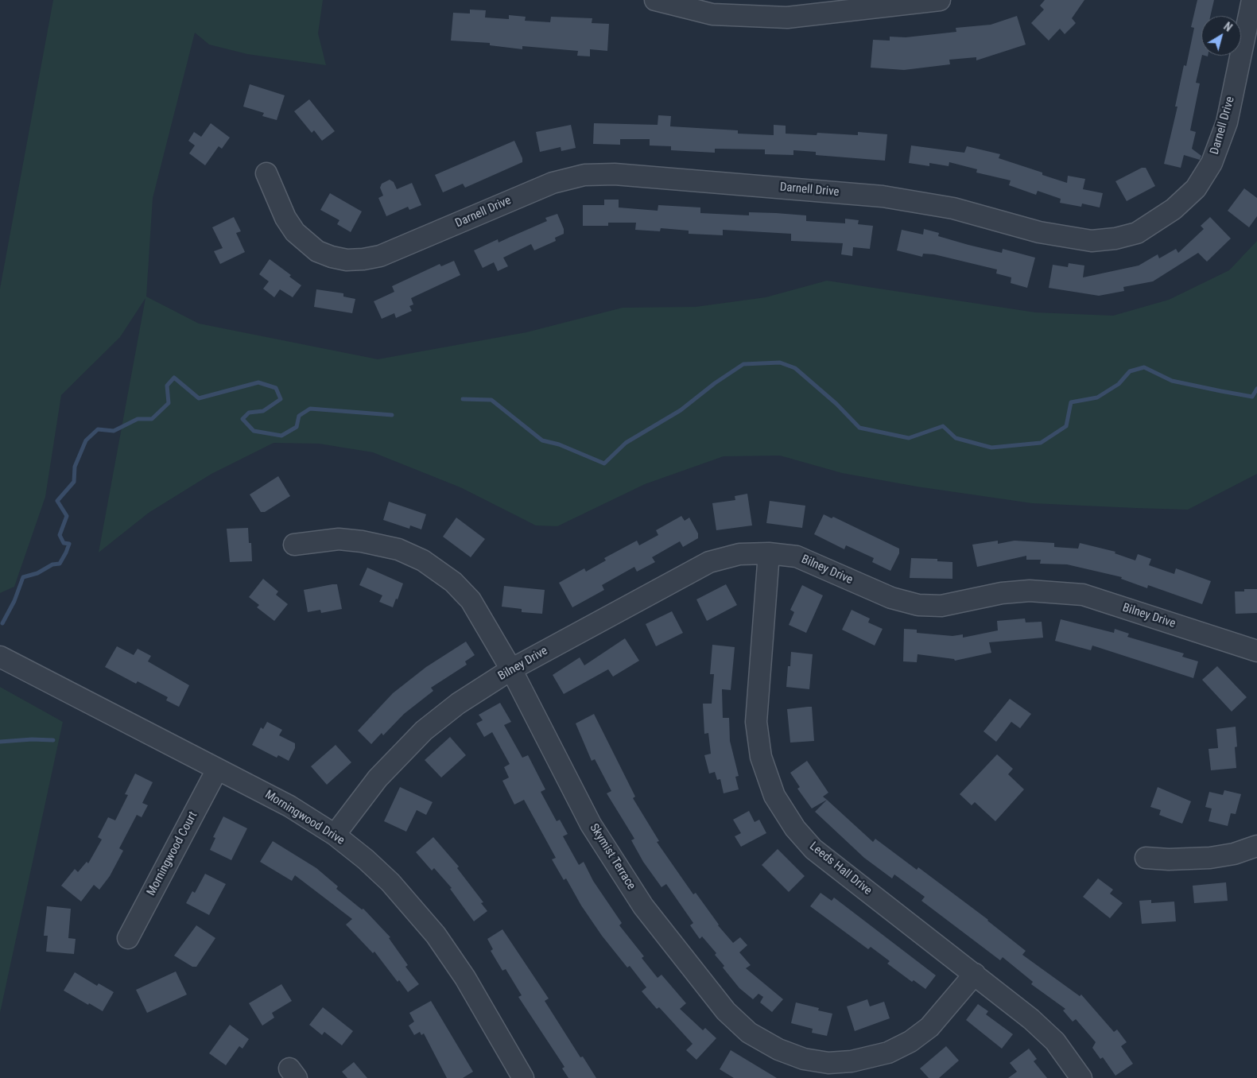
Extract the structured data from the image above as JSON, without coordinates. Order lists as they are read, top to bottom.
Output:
{
  "streets": {
    "street": [
      "Darnell Drive",
      "Bilney Drive",
      "Morningwood Drive",
      "Morningwood Court",
      "Skymist Terrace",
      "Leeds Hall Drive"
    ]
  },
  "crossings": [
    ["Bilney Drive", "Morningwood Drive"],
    ["Bilney Drive", "Skymist Terrace"],
    ["Bilney Drive", "Leeds Hall Drive"],
    ["Morningwood Drive", "Morningwood Court"],
    ["Skymist Terrace", "Leeds Hall Drive"]
  ],
  "north": "top right"
}
